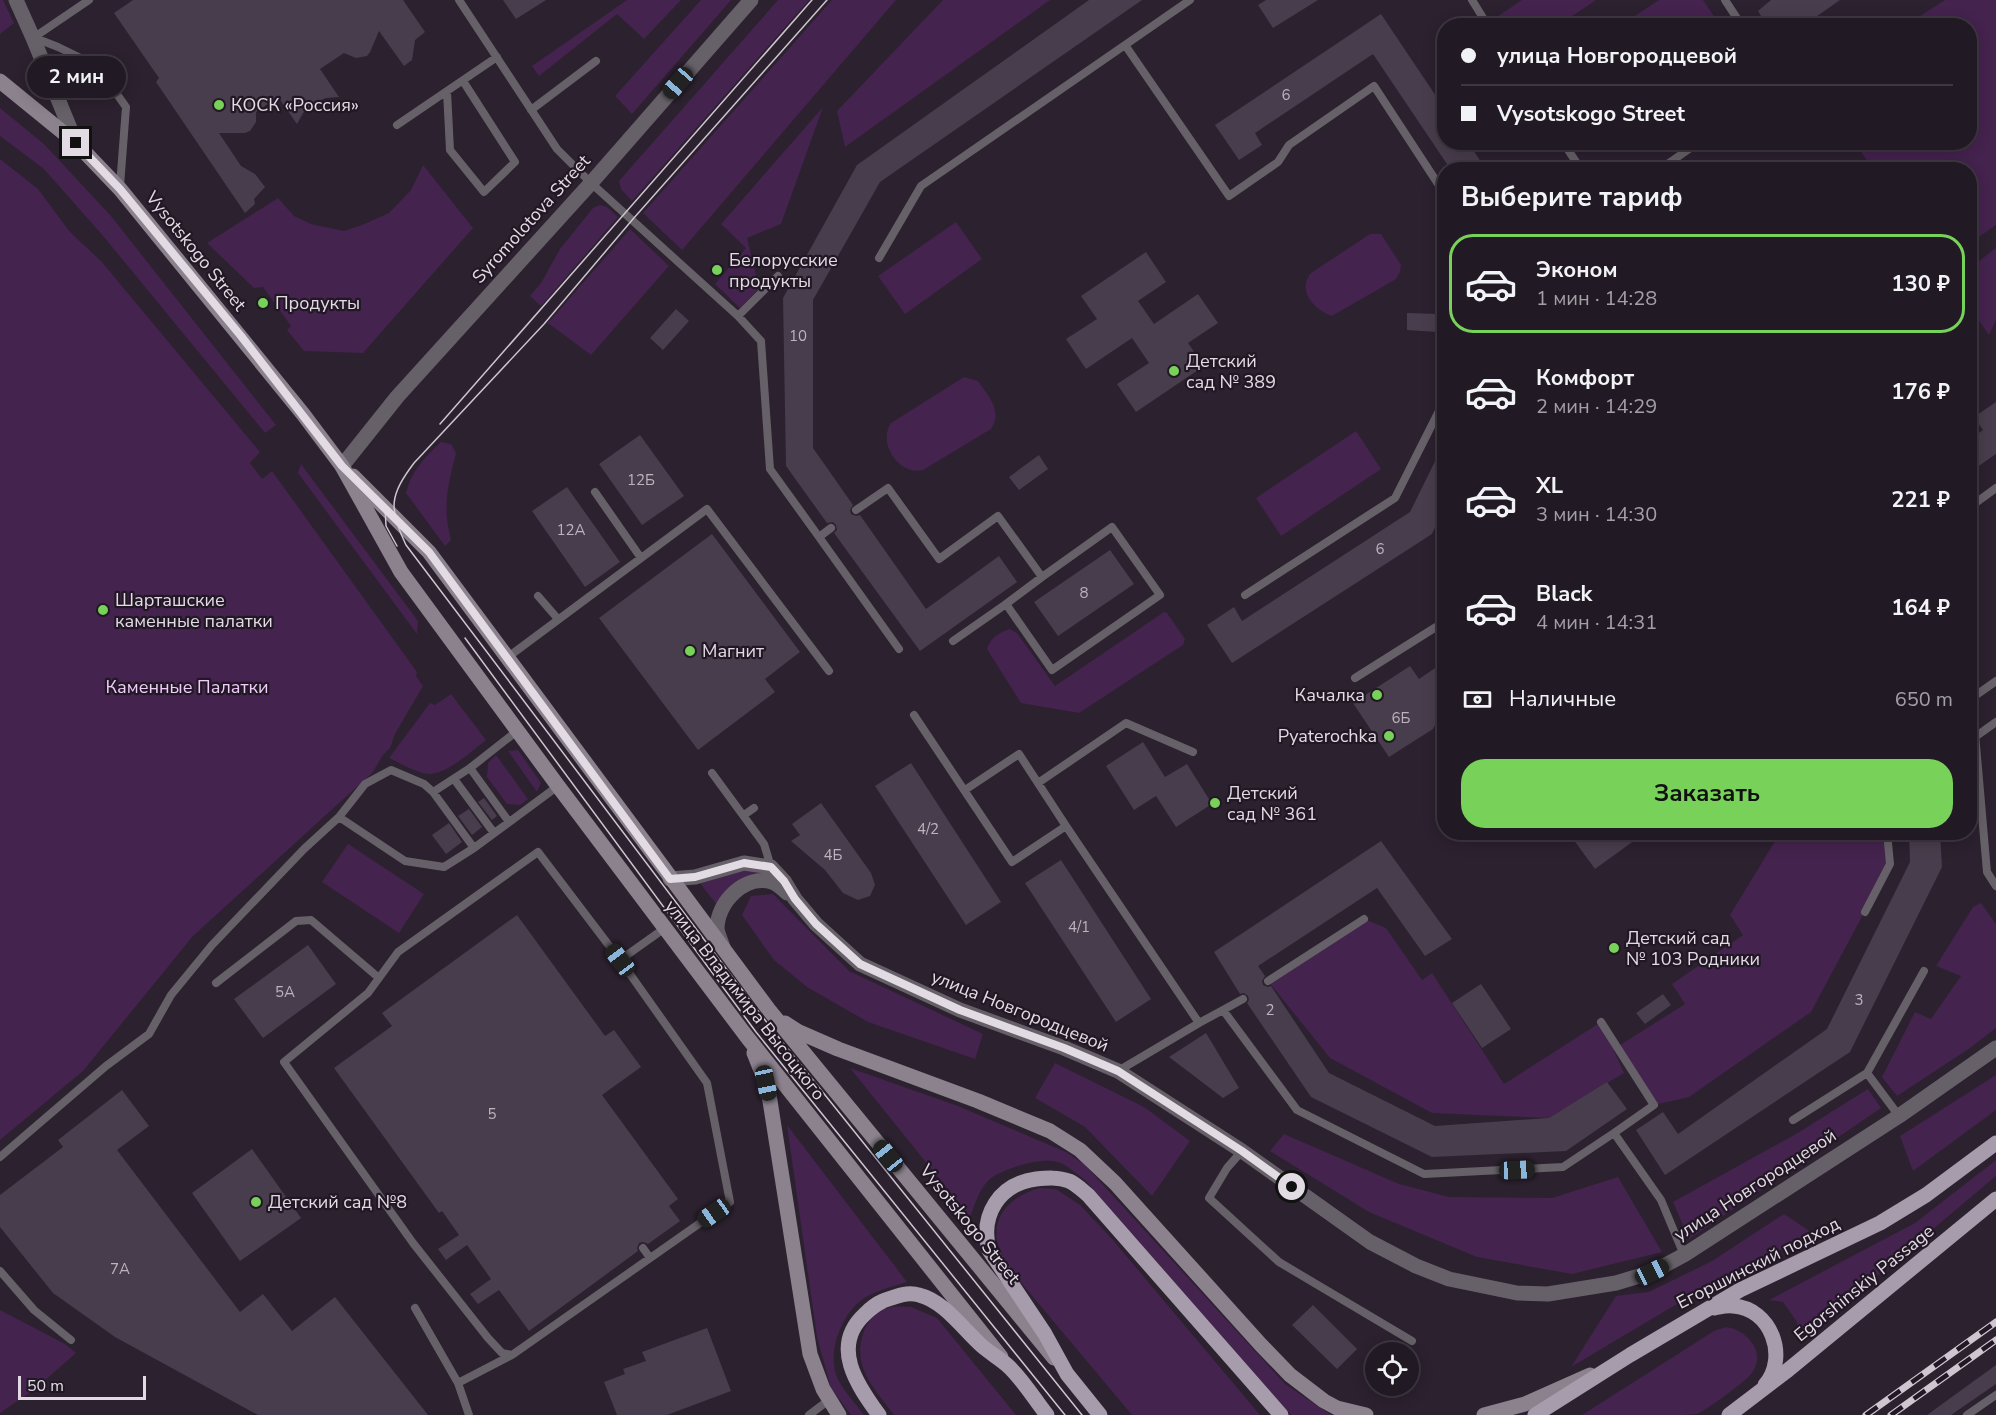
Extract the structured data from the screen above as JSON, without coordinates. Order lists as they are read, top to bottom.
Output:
{
  "streets": {
    "main road": [
      "Vysotskogo Street",
      "улица Владимира Высоцкого",
      "Егоршинский подход",
      "Egorshinskiy Passage"
    ],
    "street": ["Syromolotova Street", "улица Новгородцевой"]
  },
  "crossings": [
    ["Syromolotova Street", "Vysotskogo Street"],
    ["Syromolotova Street", "улица Владимира Высоцкого"],
    ["Vysotskogo Street", "улица Владимира Высоцкого"],
    ["улица Владимира Высоцкого", "улица Новгородцевой"]
  ],
  "parks": ["Каменные Палатки"],
  "places": [
    "КОСК «Россия»",
    "Белорусские продукты",
    "Продукты",
    "Детский сад № 389",
    "Шарташские каменные палатки",
    "Магнит",
    "Качалка",
    "Pyaterochka",
    "Детский сад № 361",
    "Детский сад № 103 Родники",
    "Детский сад №8"
  ],
  "house_numbers": [
    "6",
    "10",
    "12Б",
    "12А",
    "6",
    "8",
    "6Б",
    "4/2",
    "4Б",
    "4/1",
    "5А",
    "3",
    "2",
    "5",
    "7А"
  ],
  "scale_bar": "50 m",
  "page": {
    "banner": ["улица Новгородцевой", "Vysotskogo Street"],
    "bubble": "2 мин",
    "heading": "Выберите тариф",
    "list": [
      {
        "name": "Эконом",
        "note": "1 мин · 14:28",
        "value": "130 ₽"
      },
      {
        "name": "Комфорт",
        "note": "2 мин · 14:29",
        "value": "176 ₽"
      },
      {
        "name": "XL",
        "note": "3 мин · 14:30",
        "value": "221 ₽"
      },
      {
        "name": "Black",
        "note": "4 мин · 14:31",
        "value": "164 ₽"
      }
    ],
    "pay": ["Наличные", "650 m"],
    "buttons": "Заказать",
    "scale": "50 m"
  }
}
